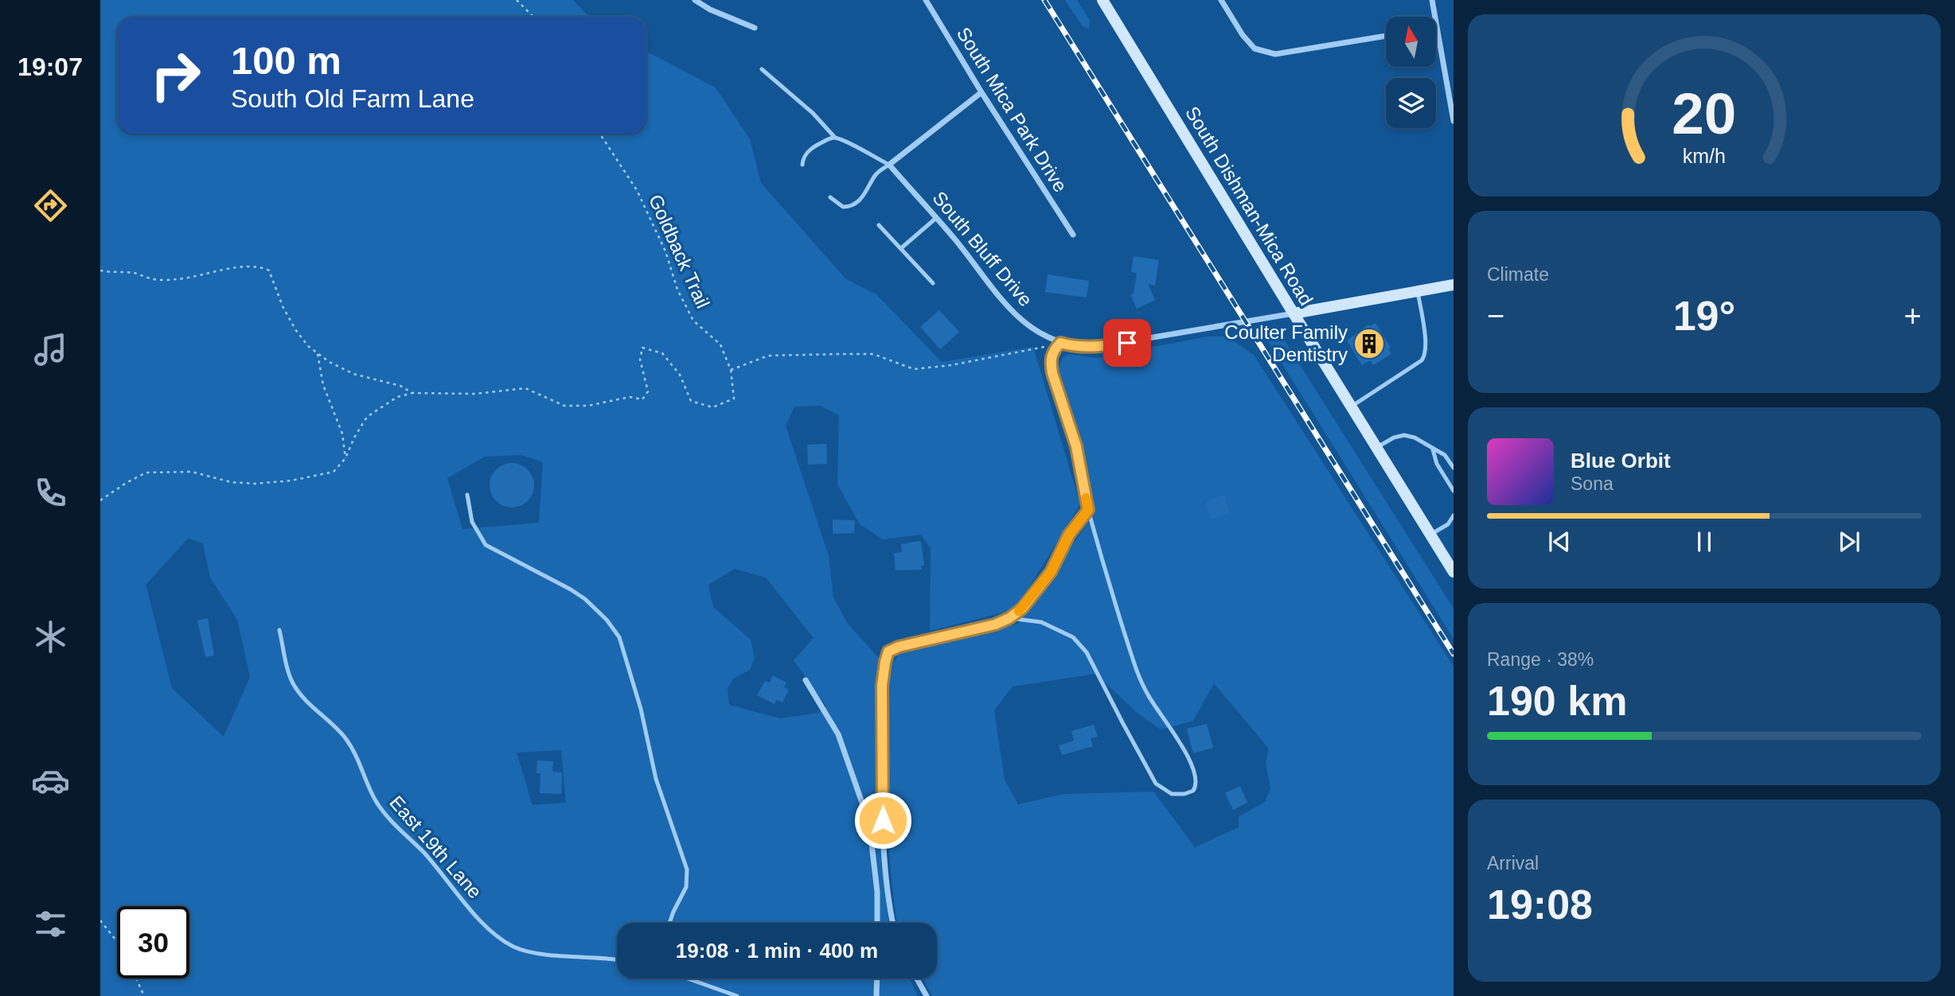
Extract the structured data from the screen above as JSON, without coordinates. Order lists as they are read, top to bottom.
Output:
{
  "streets": {
    "main road": ["South Dishman-Mica Road"],
    "street": ["South Mica Park Drive", "South Bluff Drive"],
    "lane": ["East 19th Lane"],
    "path": ["Goldback Trail"]
  },
  "crossings": [
    ["South Dishman-Mica Road", "South Bluff Drive"]
  ],
  "places": {
    "building": ["Coulter Family Dentistry"]
  },
  "north": "top",
  "page": {
    "tabs": "19:07",
    "turn": ["100 m", "South Old Farm Lane"],
    "tile": [
      "Climate",
      ["Range · 38%", "190 km"],
      ["Arrival", "19:08"]
    ],
    "heat": ["−", "19°", "+"],
    "song": ["Blue Orbit", "Sona"],
    "limit": "30",
    "trip": "19:08 · 1 min · 400 m",
    "gauge": ["20", "km/h"]
  }
}
